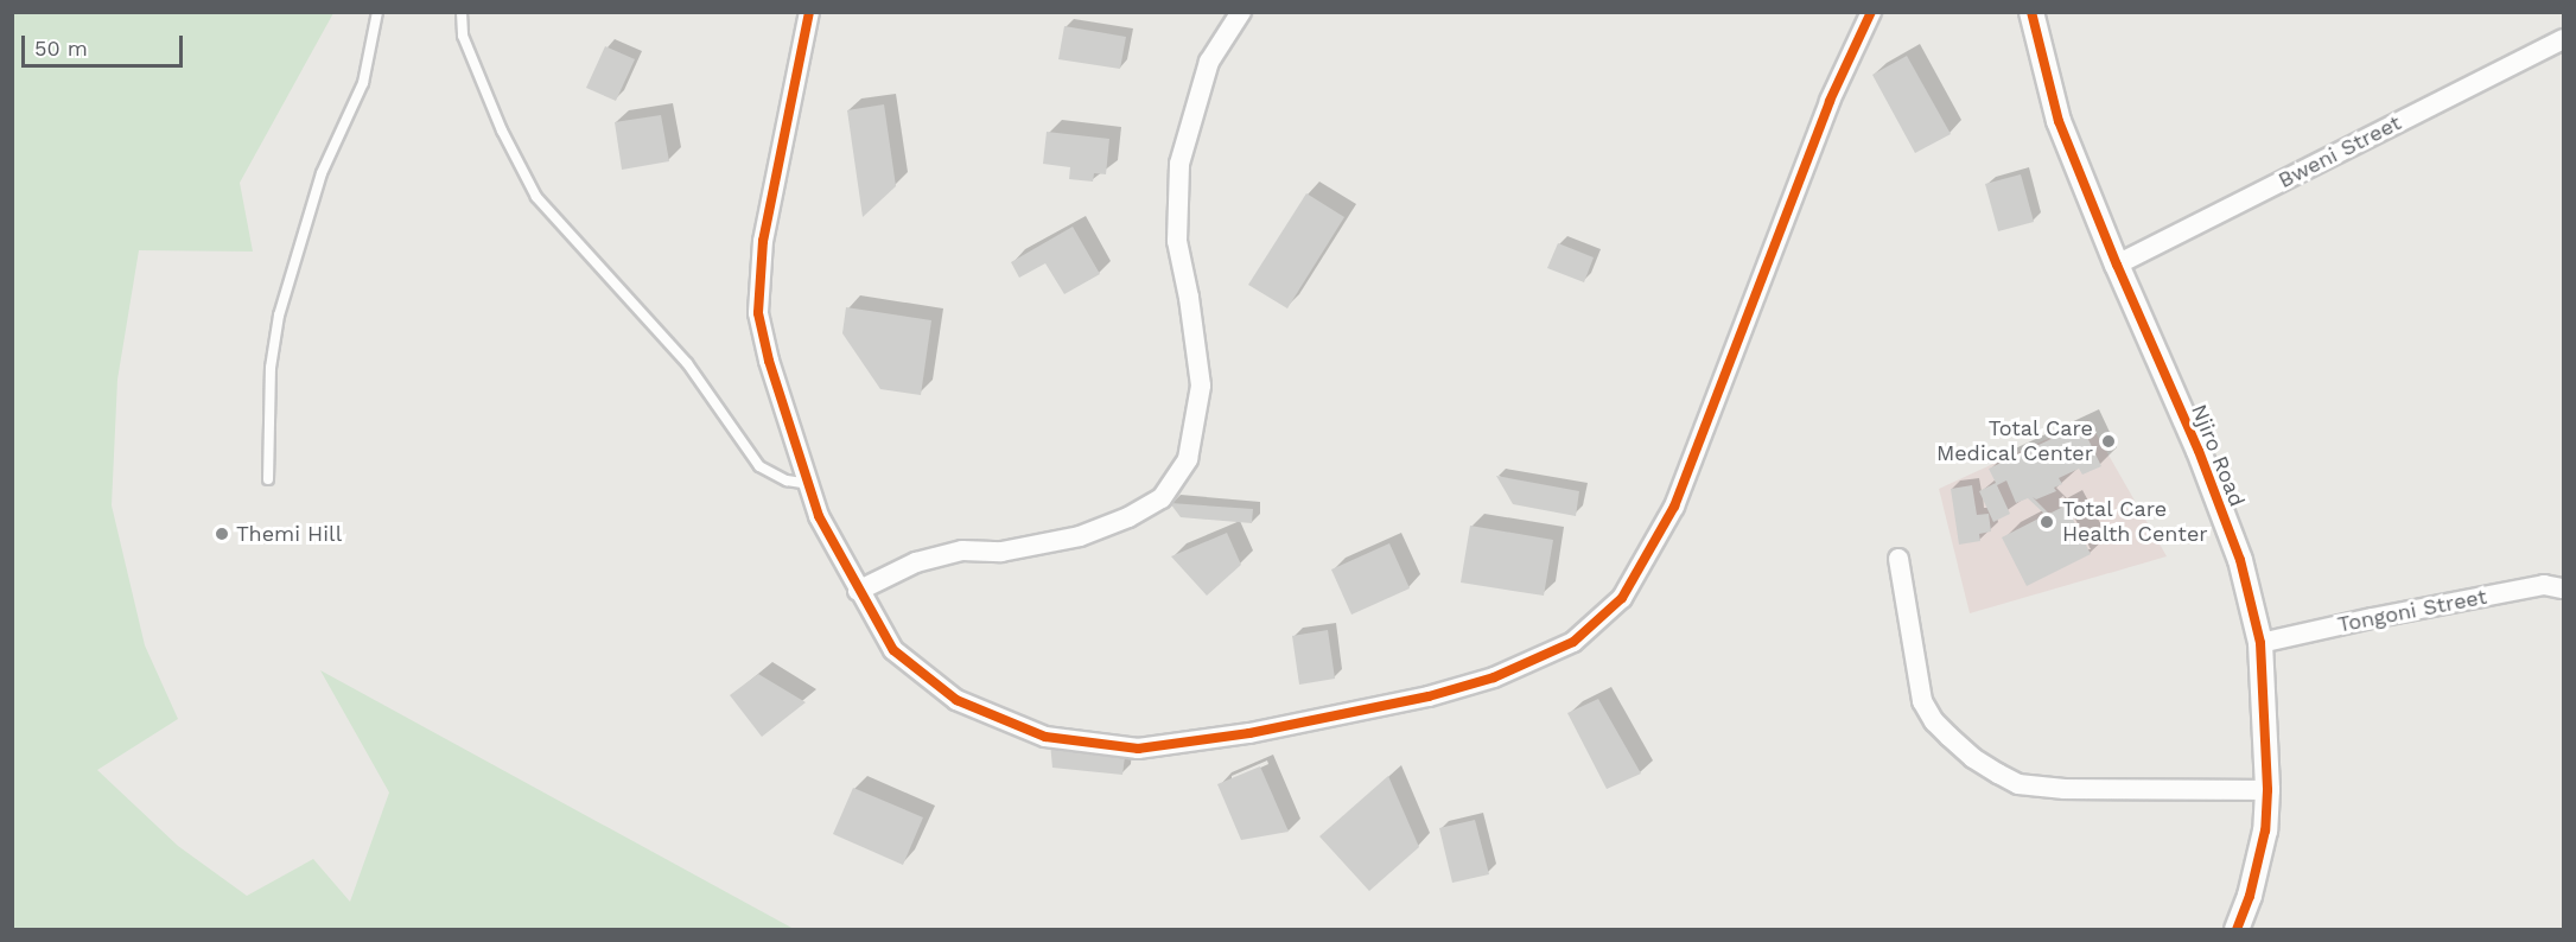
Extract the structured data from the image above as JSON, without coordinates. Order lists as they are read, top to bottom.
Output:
{
  "streets": {
    "street": ["Bweni Street", "Njiro Road", "Tongoni Street"]
  },
  "crossings": [
    ["Bweni Street", "Njiro Road"],
    ["Njiro Road", "Tongoni Street"]
  ],
  "places": ["Total Care Medical Center", "Total Care Health Center", "Themi Hill"],
  "scale_bar": "50 m"
}
